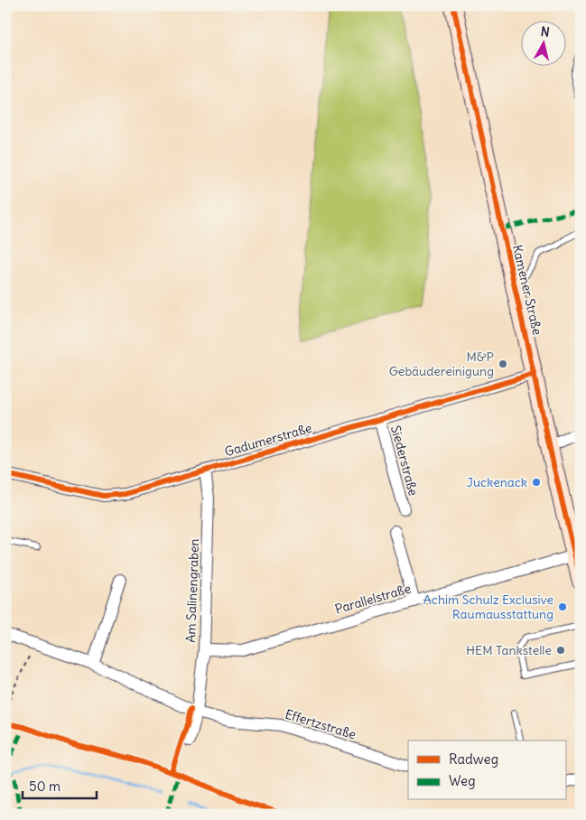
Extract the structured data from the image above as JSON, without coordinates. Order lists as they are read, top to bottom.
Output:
{
  "streets": {
    "main road": ["Kamener Straße"],
    "street": [
      "Gadumerstraße",
      "Siederstraße",
      "Am Salinengraben",
      "Parallelstraße",
      "Effertzstraße"
    ]
  },
  "crossings": [
    ["Kamener Straße", "Gadumerstraße"],
    ["Kamener Straße", "Parallelstraße"],
    ["Gadumerstraße", "Siederstraße"],
    ["Gadumerstraße", "Am Salinengraben"],
    ["Am Salinengraben", "Parallelstraße"],
    ["Am Salinengraben", "Effertzstraße"]
  ],
  "places": [
    "M&P Gebäudereinigung",
    "Juckenack",
    "Achim Schulz Exclusive Raumausstattung",
    "HEM Tankstelle"
  ],
  "legend": ["Radweg", "Weg"],
  "scale_bar": "50 m",
  "north": "top"
}
